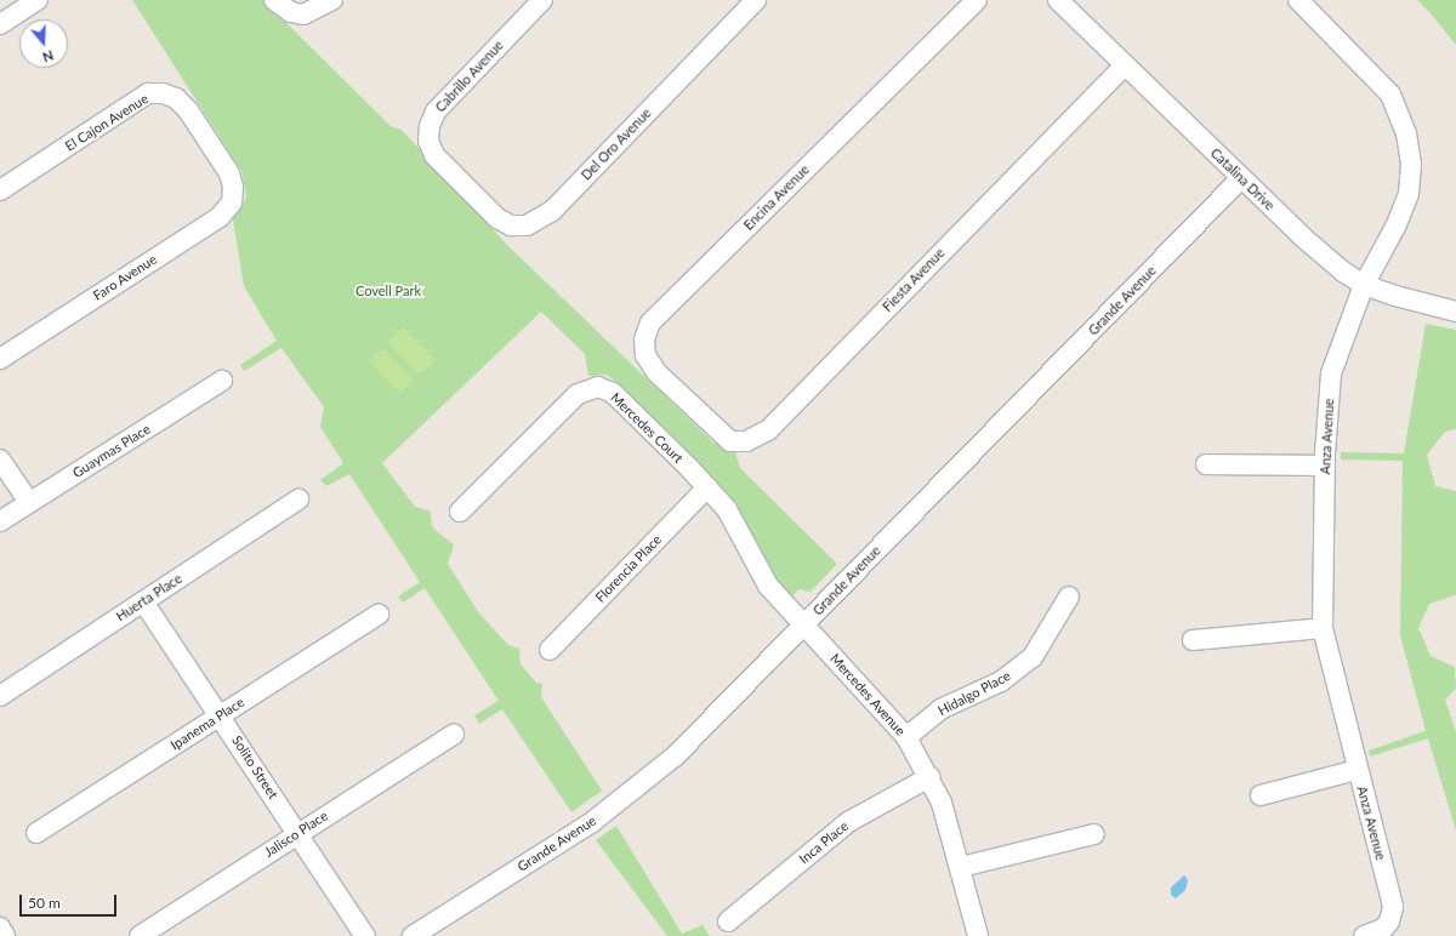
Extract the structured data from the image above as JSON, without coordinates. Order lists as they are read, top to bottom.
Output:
{
  "streets": {
    "street": [
      "Cabrillo Avenue",
      "El Cajon Avenue",
      "Del Oro Avenue",
      "Catalina Drive",
      "Encina Avenue",
      "Faro Avenue",
      "Fiesta Avenue",
      "Grande Avenue",
      "Mercedes Court",
      "Anza Avenue",
      "Guaymas Place",
      "Florencia Place",
      "Huerta Place",
      "Hidalgo Place",
      "Mercedes Avenue",
      "Ipanema Place",
      "Solito Street",
      "Jalisco Place",
      "Inca Place"
    ]
  },
  "crossings": [
    ["Cabrillo Avenue", "Del Oro Avenue"],
    ["El Cajon Avenue", "Faro Avenue"],
    ["Catalina Drive", "Fiesta Avenue"],
    ["Catalina Drive", "Grande Avenue"],
    ["Catalina Drive", "Anza Avenue"],
    ["Encina Avenue", "Fiesta Avenue"],
    ["Grande Avenue", "Mercedes Court"],
    ["Grande Avenue", "Mercedes Avenue"],
    ["Mercedes Court", "Florencia Place"],
    ["Mercedes Court", "Mercedes Avenue"],
    ["Huerta Place", "Solito Street"],
    ["Hidalgo Place", "Mercedes Avenue"],
    ["Mercedes Avenue", "Inca Place"],
    ["Ipanema Place", "Solito Street"],
    ["Solito Street", "Jalisco Place"]
  ],
  "parks": ["Covell Park"],
  "scale_bar": "50 m",
  "north": "bottom"
}
